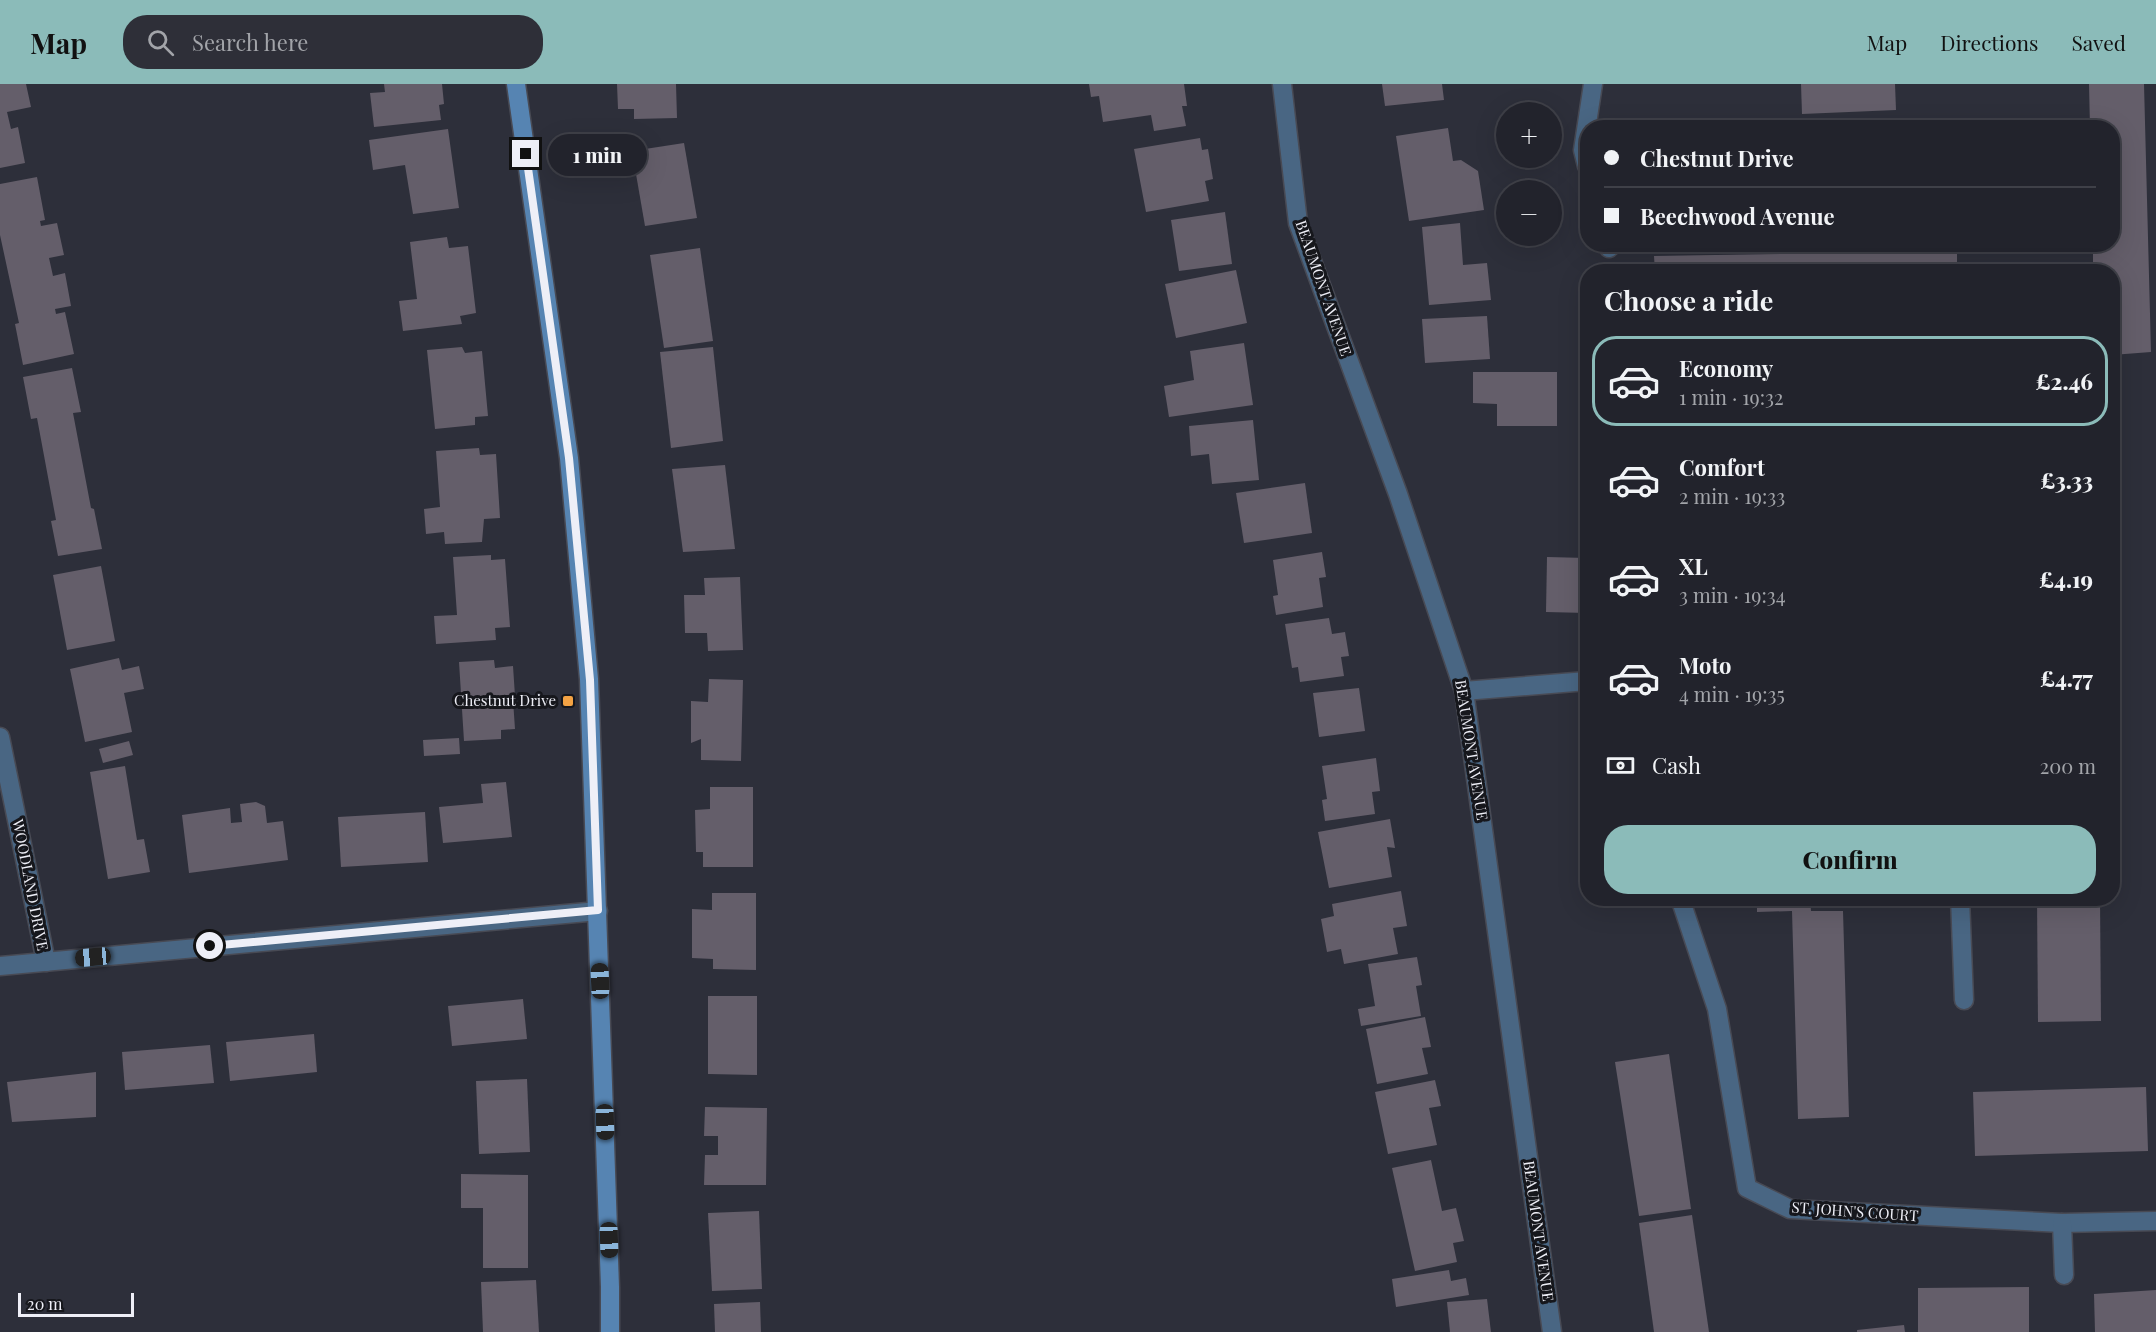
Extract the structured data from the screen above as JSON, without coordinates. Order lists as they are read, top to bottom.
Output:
{
  "streets": {
    "street": ["BEAUMONT AVENUE", "WOODLAND DRIVE", "ST. JOHN'S COURT"]
  },
  "places": {
    "transit": ["Chestnut Drive"]
  },
  "scale_bar": "20 m",
  "page": {
    "header": "Map",
    "search": "Search here",
    "nav": ["Map", "Directions", "Saved"],
    "map_buttons": ["+", "−"],
    "banner": ["Chestnut Drive", "Beechwood Avenue"],
    "bubble": "1 min",
    "heading": "Choose a ride",
    "list": [
      {
        "name": "Economy",
        "note": "1 min · 19:32",
        "value": "£2.46"
      },
      {
        "name": "Comfort",
        "note": "2 min · 19:33",
        "value": "£3.33"
      },
      {
        "name": "XL",
        "note": "3 min · 19:34",
        "value": "£4.19"
      },
      {
        "name": "Moto",
        "note": "4 min · 19:35",
        "value": "£4.77"
      }
    ],
    "pay": ["Cash", "200 m"],
    "buttons": "Confirm",
    "scale": "20 m"
  }
}
